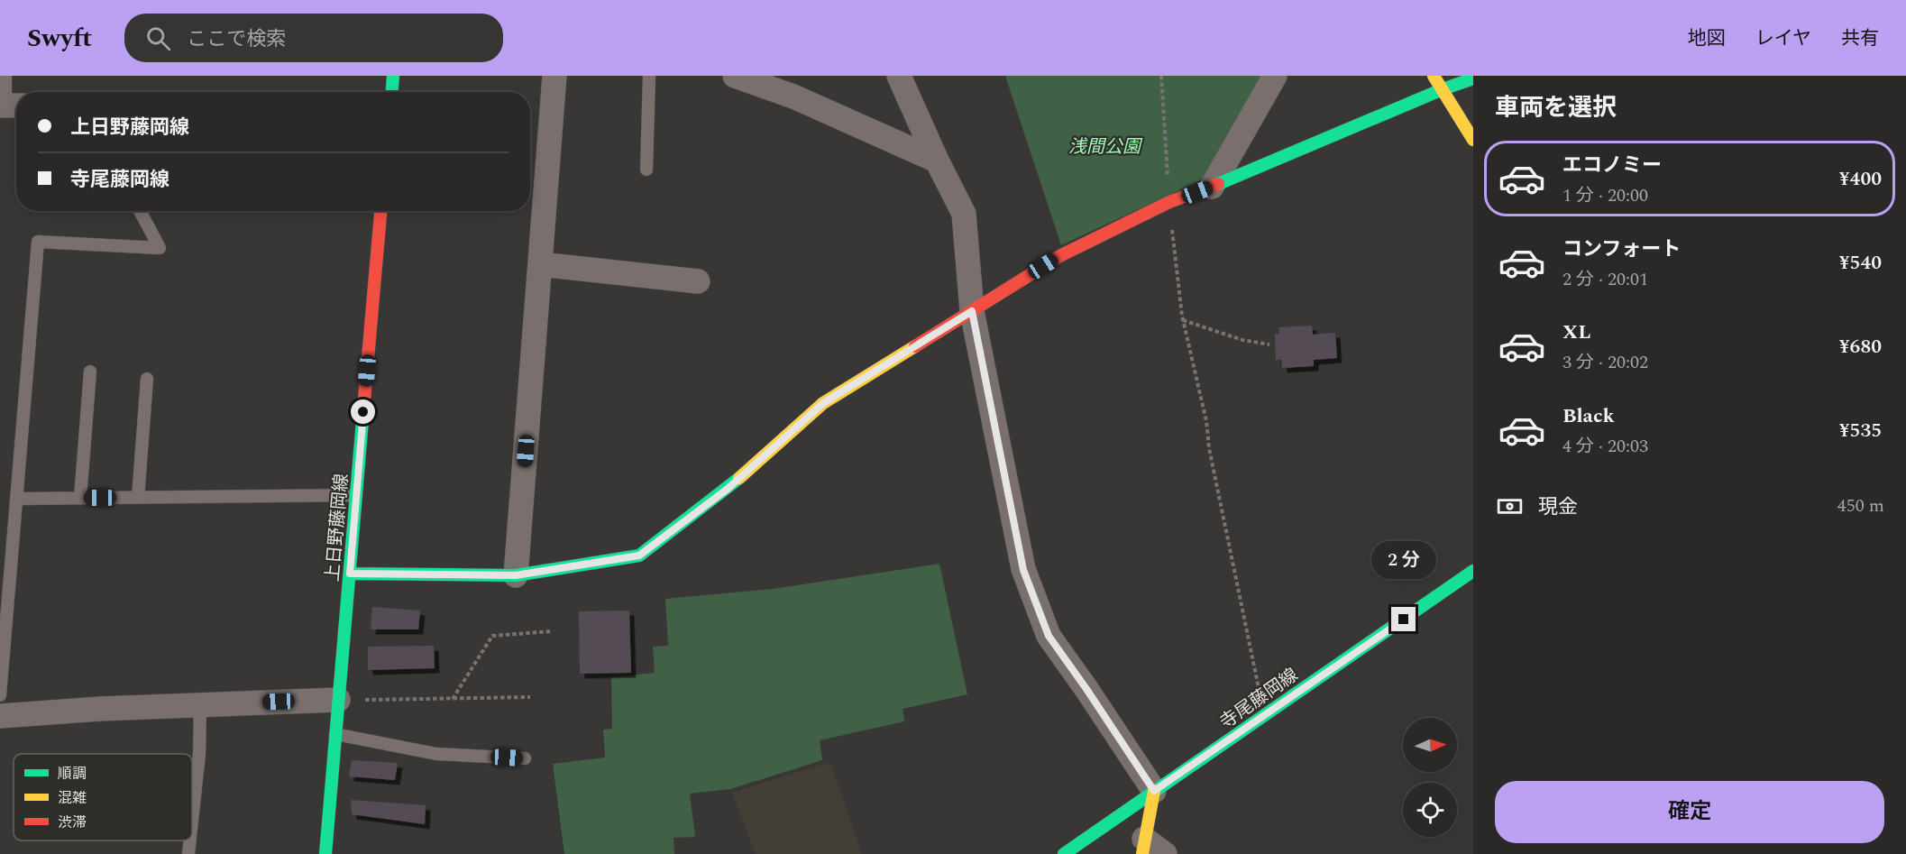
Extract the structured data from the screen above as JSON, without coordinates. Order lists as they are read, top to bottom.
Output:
{
  "streets": {
    "street": ["上日野藤岡線", "寺尾藤岡線"]
  },
  "parks": ["浅間公園"],
  "legend": ["順調", "混雑", "渋滞"],
  "north": "right",
  "page": {
    "header": "Swyft",
    "search": "ここで検索",
    "nav": ["地図", "レイヤ", "共有"],
    "heading": "車両を選択",
    "banner": ["上日野藤岡線", "寺尾藤岡線"],
    "list": [
      {
        "name": "エコノミー",
        "note": "1 分 · 20:00",
        "value": "¥400"
      },
      {
        "name": "コンフォート",
        "note": "2 分 · 20:01",
        "value": "¥540"
      },
      {
        "name": "XL",
        "note": "3 分 · 20:02",
        "value": "¥680"
      },
      {
        "name": "Black",
        "note": "4 分 · 20:03",
        "value": "¥535"
      }
    ],
    "pay": ["現金", "450 m"],
    "bubble": "2 分",
    "buttons": "確定"
  }
}
